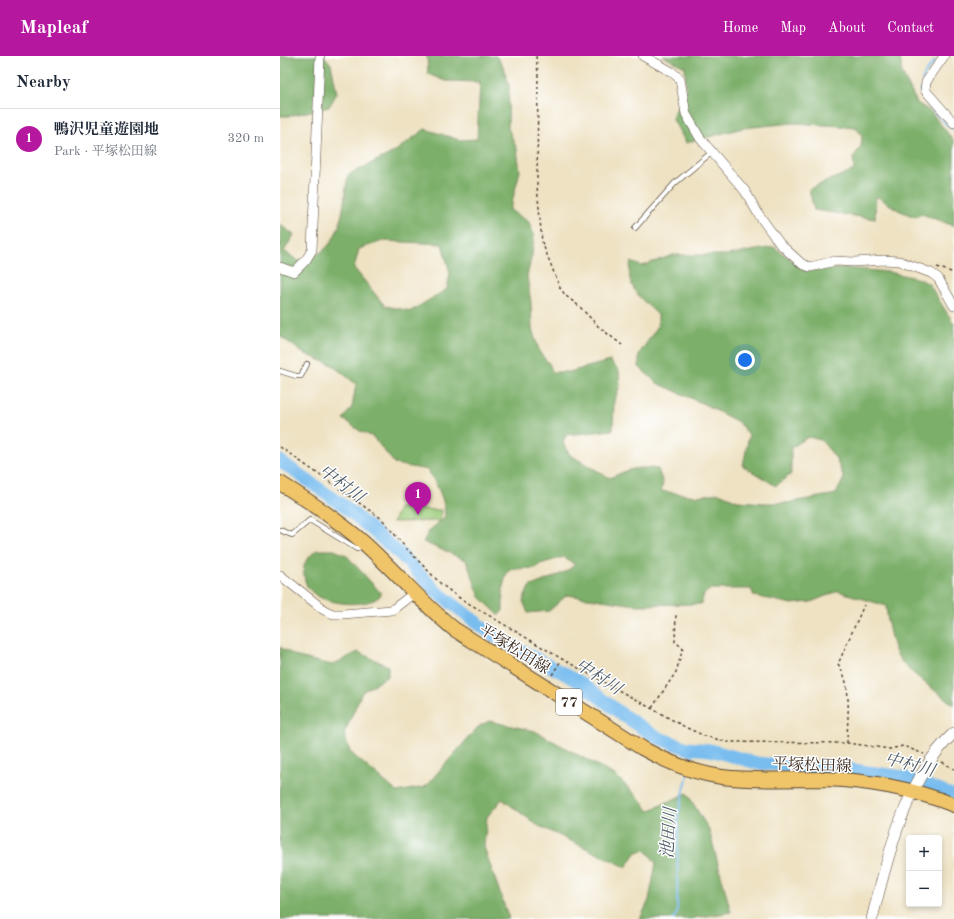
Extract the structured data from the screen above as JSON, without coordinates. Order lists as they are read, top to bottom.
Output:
{
  "streets": {
    "main road": ["平塚松田線", "77"]
  },
  "water": ["中村川", "池田川"],
  "page": {
    "header": "Mapleaf",
    "nav": [
      "Home",
      "Map",
      "About",
      "Contact"
    ],
    "heading": "Nearby",
    "list": [
      {
        "mark": "1",
        "name": "鴨沢児童遊園地",
        "note": "Park · 平塚松田線",
        "value": "320 m"
      }
    ],
    "pins": "1",
    "map_buttons": ["+", "−"]
  }
}
